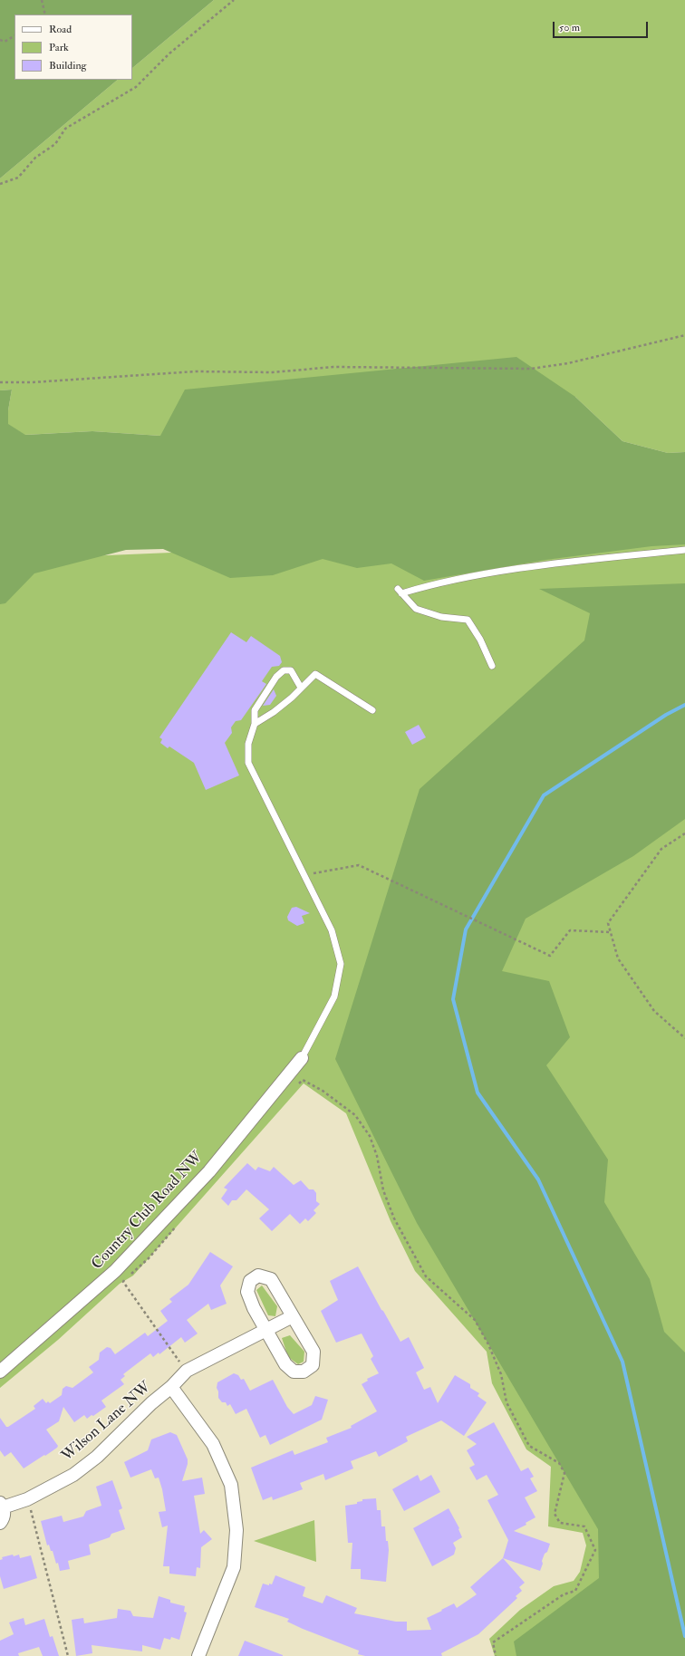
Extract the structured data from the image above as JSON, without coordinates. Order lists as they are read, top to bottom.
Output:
{
  "streets": {
    "street": ["Country Club Road NW", "Wilson Lane NW"]
  },
  "legend": ["Road", "Park", "Building"],
  "scale_bar": "50 m"
}
